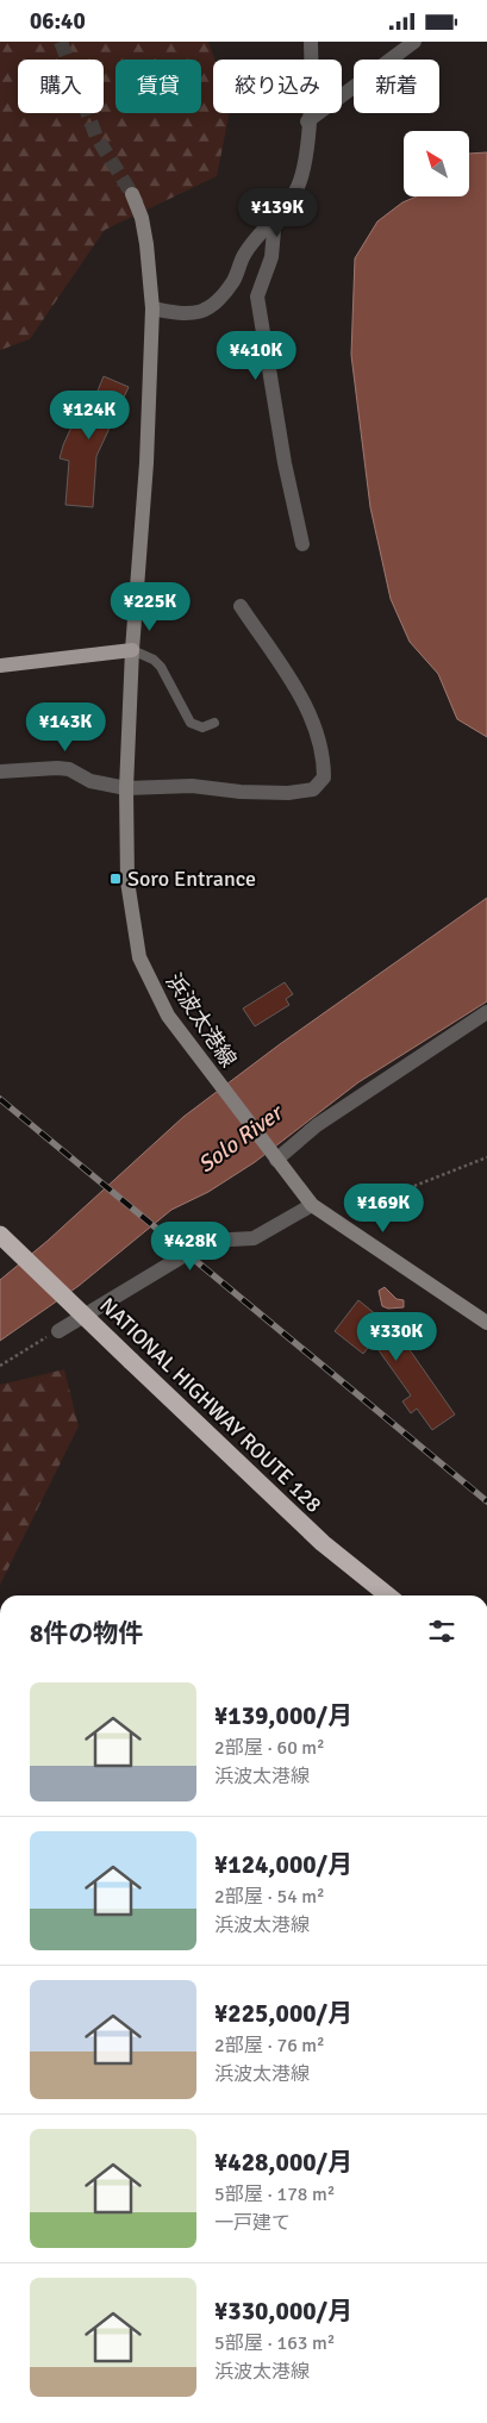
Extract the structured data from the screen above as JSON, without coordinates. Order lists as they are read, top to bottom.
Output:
{
  "streets": {
    "highway": ["NATIONAL HIGHWAY ROUTE 128"],
    "main road": ["浜波太港線"]
  },
  "water": ["Solo River"],
  "places": {
    "transit": ["Soro Entrance"]
  },
  "north": "top left",
  "page": {
    "status": "06:40",
    "chip": [
      "購入",
      "賃貸",
      "絞り込み",
      "新着"
    ],
    "price": [
      "¥139K",
      "¥410K",
      "¥124K",
      "¥225K",
      "¥143K",
      "¥169K",
      "¥428K",
      "¥330K"
    ],
    "heading": "8件の物件",
    "list": [
      {
        "name": "¥139,000/月",
        "note": "2部屋 · 60 m² · 浜波太港線"
      },
      {
        "name": "¥124,000/月",
        "note": "2部屋 · 54 m² · 浜波太港線"
      },
      {
        "name": "¥225,000/月",
        "note": "2部屋 · 76 m² · 浜波太港線"
      },
      {
        "name": "¥428,000/月",
        "note": "5部屋 · 178 m² · 一戸建て"
      },
      {
        "name": "¥330,000/月",
        "note": "5部屋 · 163 m² · 浜波太港線"
      }
    ]
  }
}
